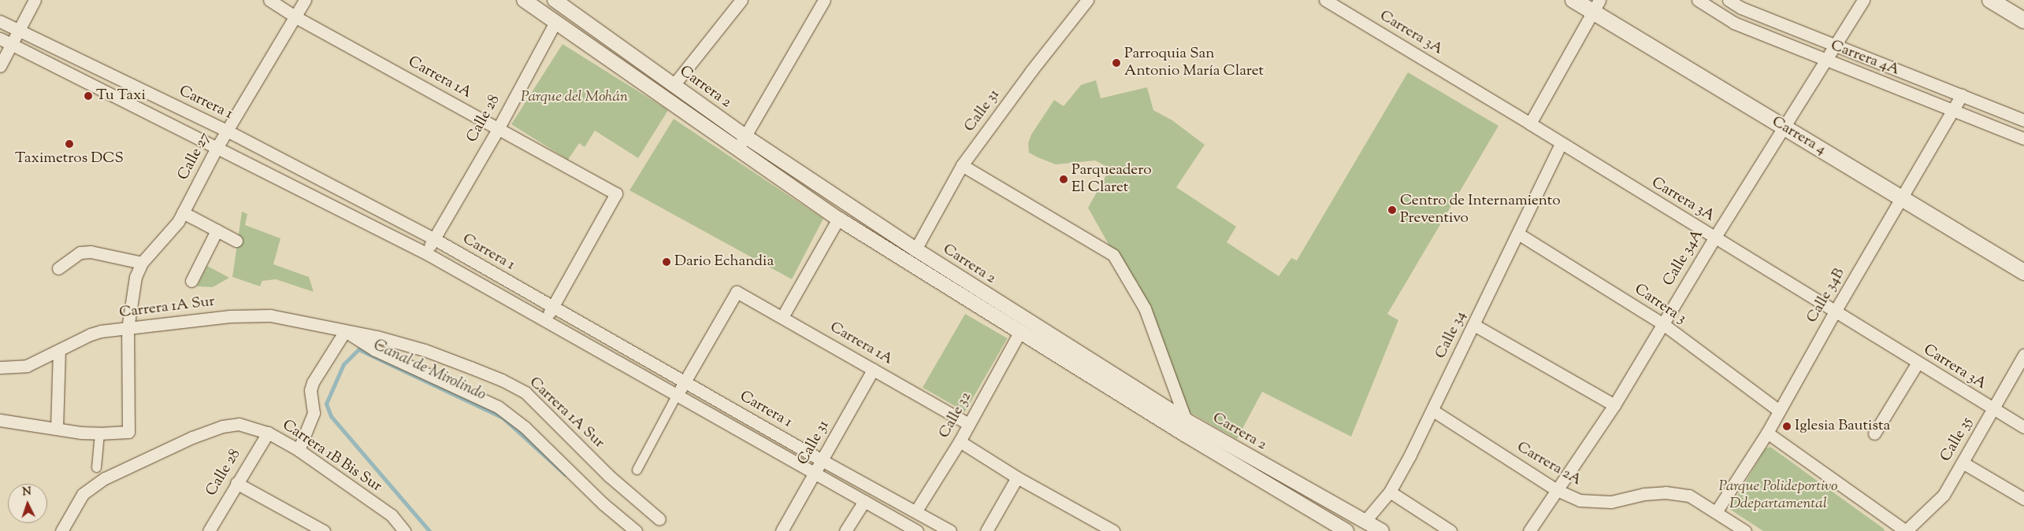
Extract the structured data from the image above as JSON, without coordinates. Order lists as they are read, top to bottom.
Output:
{
  "streets": {
    "main road": ["Carrera 4"],
    "street": [
      "Carrera 3A",
      "Carrera 4A",
      "Carrera 1A",
      "Carrera 2",
      "Carrera 1",
      "Calle 31",
      "Calle 28",
      "Calle 27",
      "Calle 34A",
      "Calle 34B",
      "Carrera 3",
      "Carrera 1A Sur",
      "Calle 34",
      "Calle 32",
      "Calle 35",
      "Carrera 1B Bis Sur",
      "Carrera 2A"
    ]
  },
  "crossings": [
    ["Carrera 3A", "Calle 34A"],
    ["Carrera 3A", "Calle 34B"],
    ["Carrera 3A", "Calle 34"],
    ["Carrera 3A", "Calle 35"],
    ["Carrera 4A", "Calle 34A"],
    ["Carrera 4A", "Calle 34B"],
    ["Carrera 1A", "Carrera 1"],
    ["Carrera 1A", "Calle 31"],
    ["Carrera 1A", "Calle 28"],
    ["Carrera 1A", "Calle 27"],
    ["Carrera 1A", "Calle 32"],
    ["Carrera 2", "Calle 31"],
    ["Carrera 2", "Calle 28"],
    ["Carrera 2", "Calle 34"],
    ["Carrera 2", "Calle 32"],
    ["Carrera 1", "Calle 31"],
    ["Carrera 1", "Calle 28"],
    ["Carrera 1", "Calle 27"],
    ["Carrera 1", "Calle 32"],
    ["Calle 28", "Carrera 1B Bis Sur"],
    ["Carrera 4", "Calle 34A"],
    ["Carrera 4", "Calle 34B"],
    ["Calle 34A", "Carrera 3"],
    ["Calle 34A", "Carrera 2A"],
    ["Calle 34B", "Carrera 3"],
    ["Calle 34B", "Carrera 2A"],
    ["Carrera 3", "Calle 34"],
    ["Calle 34", "Carrera 2A"]
  ],
  "water": ["Canal de Mirolindo"],
  "parks": ["Parque del Mohán", "Parque Polideportivo Ddepartamental"],
  "places": [
    "Parroquia San Antonio María Claret",
    "Tu Taxi",
    "Taximetros DCS",
    "Parqueadero El Claret",
    "Centro de Internamiento Preventivo",
    "Dario Echandia",
    "Iglesia Bautista"
  ],
  "north": "top"
}
